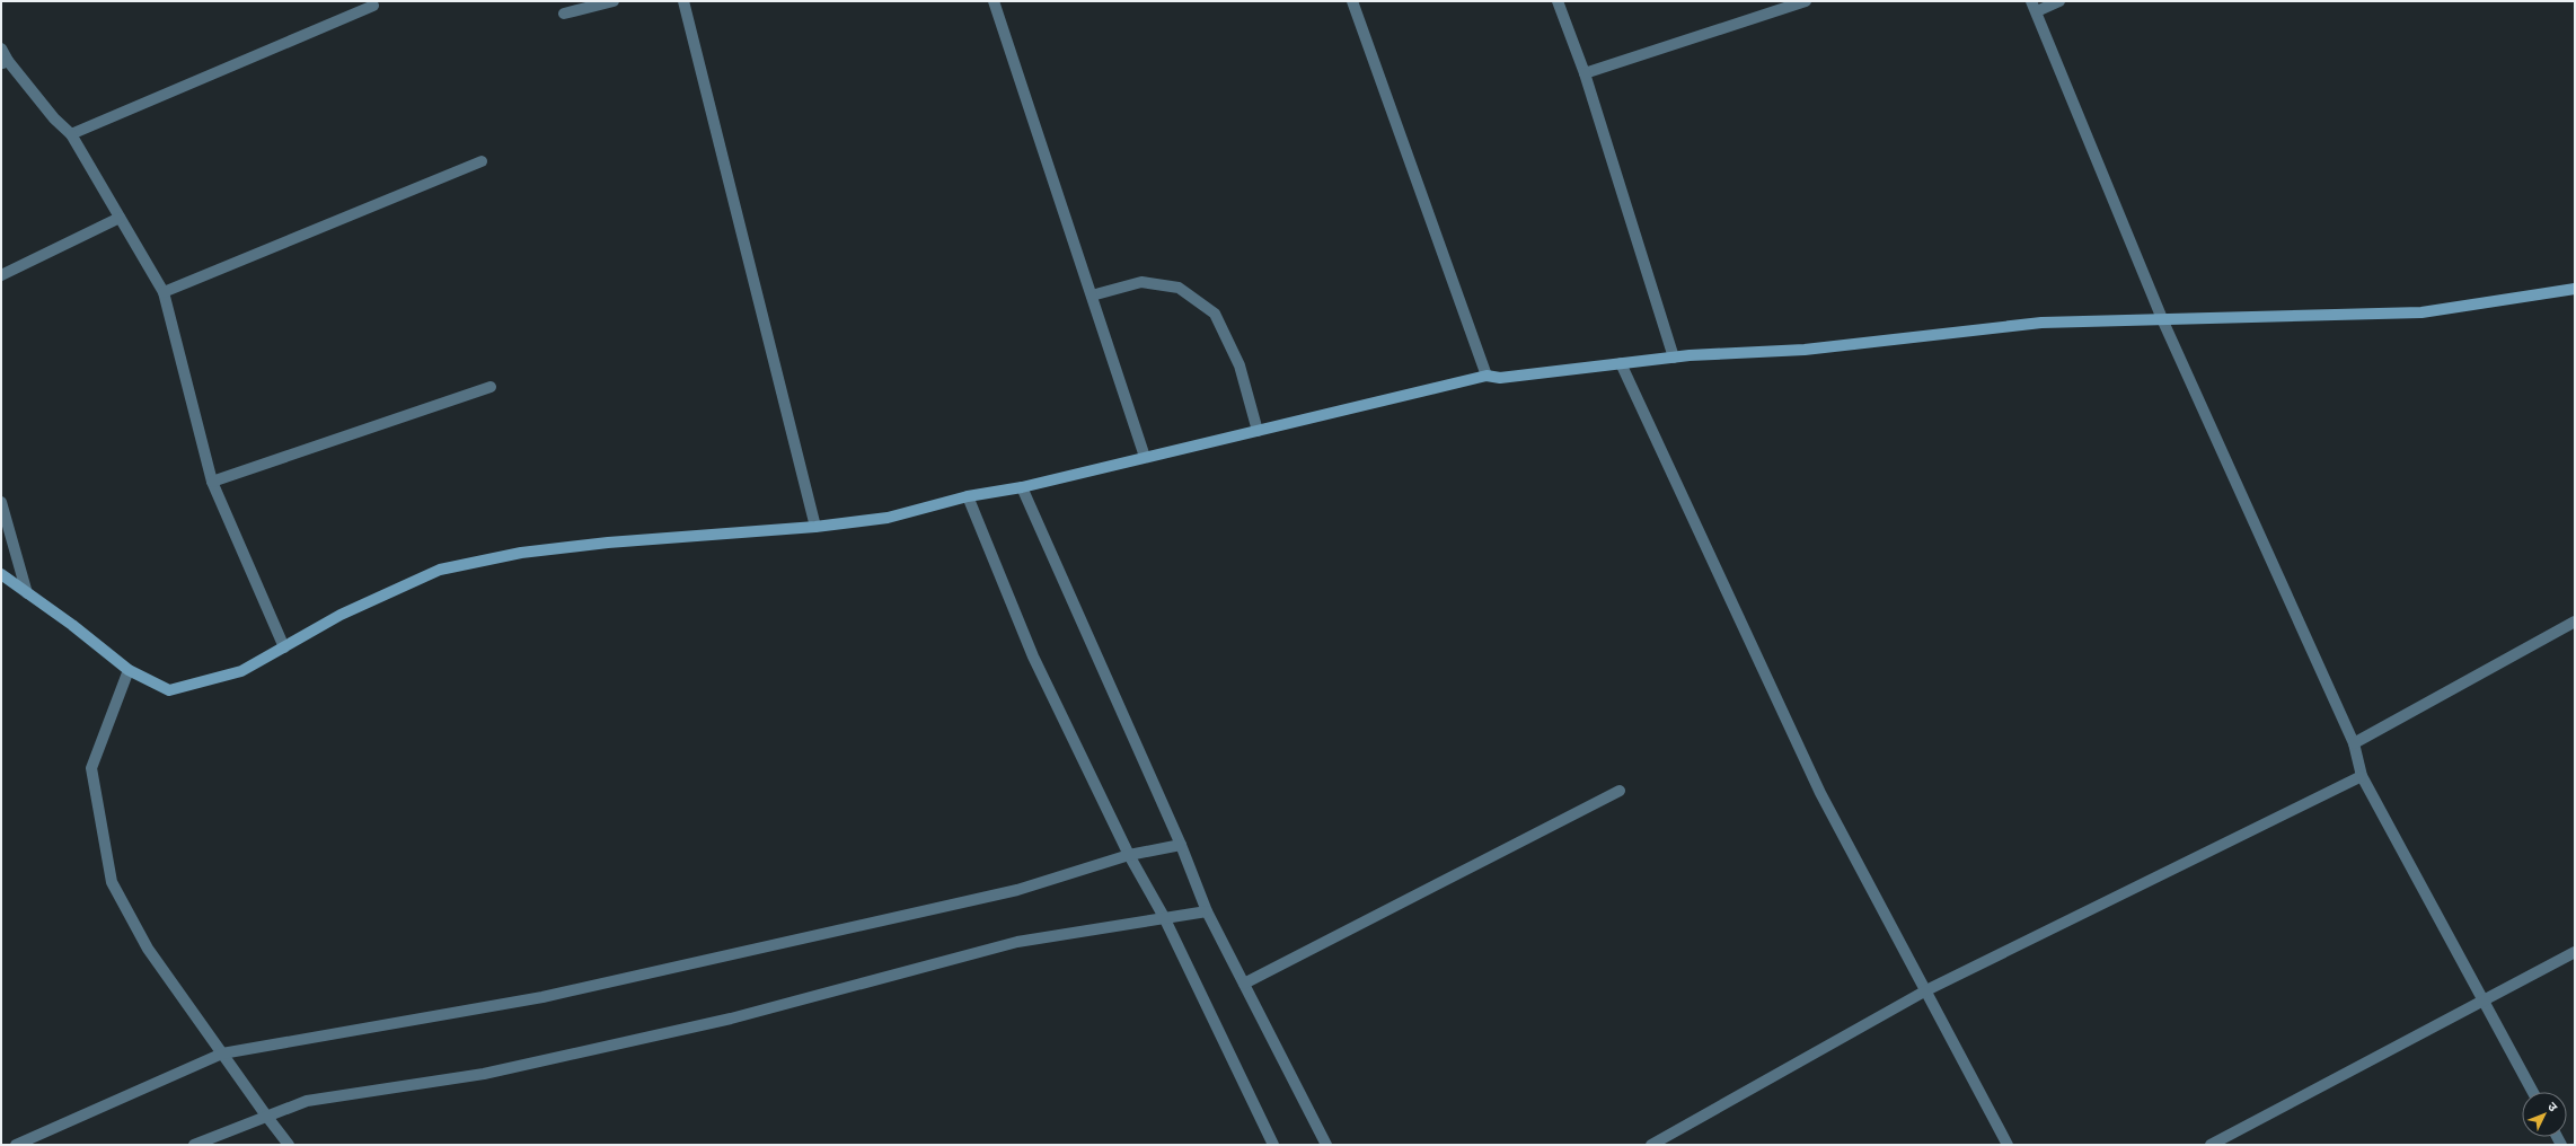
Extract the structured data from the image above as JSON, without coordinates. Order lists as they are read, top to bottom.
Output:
{
  "north": "top right"
}
